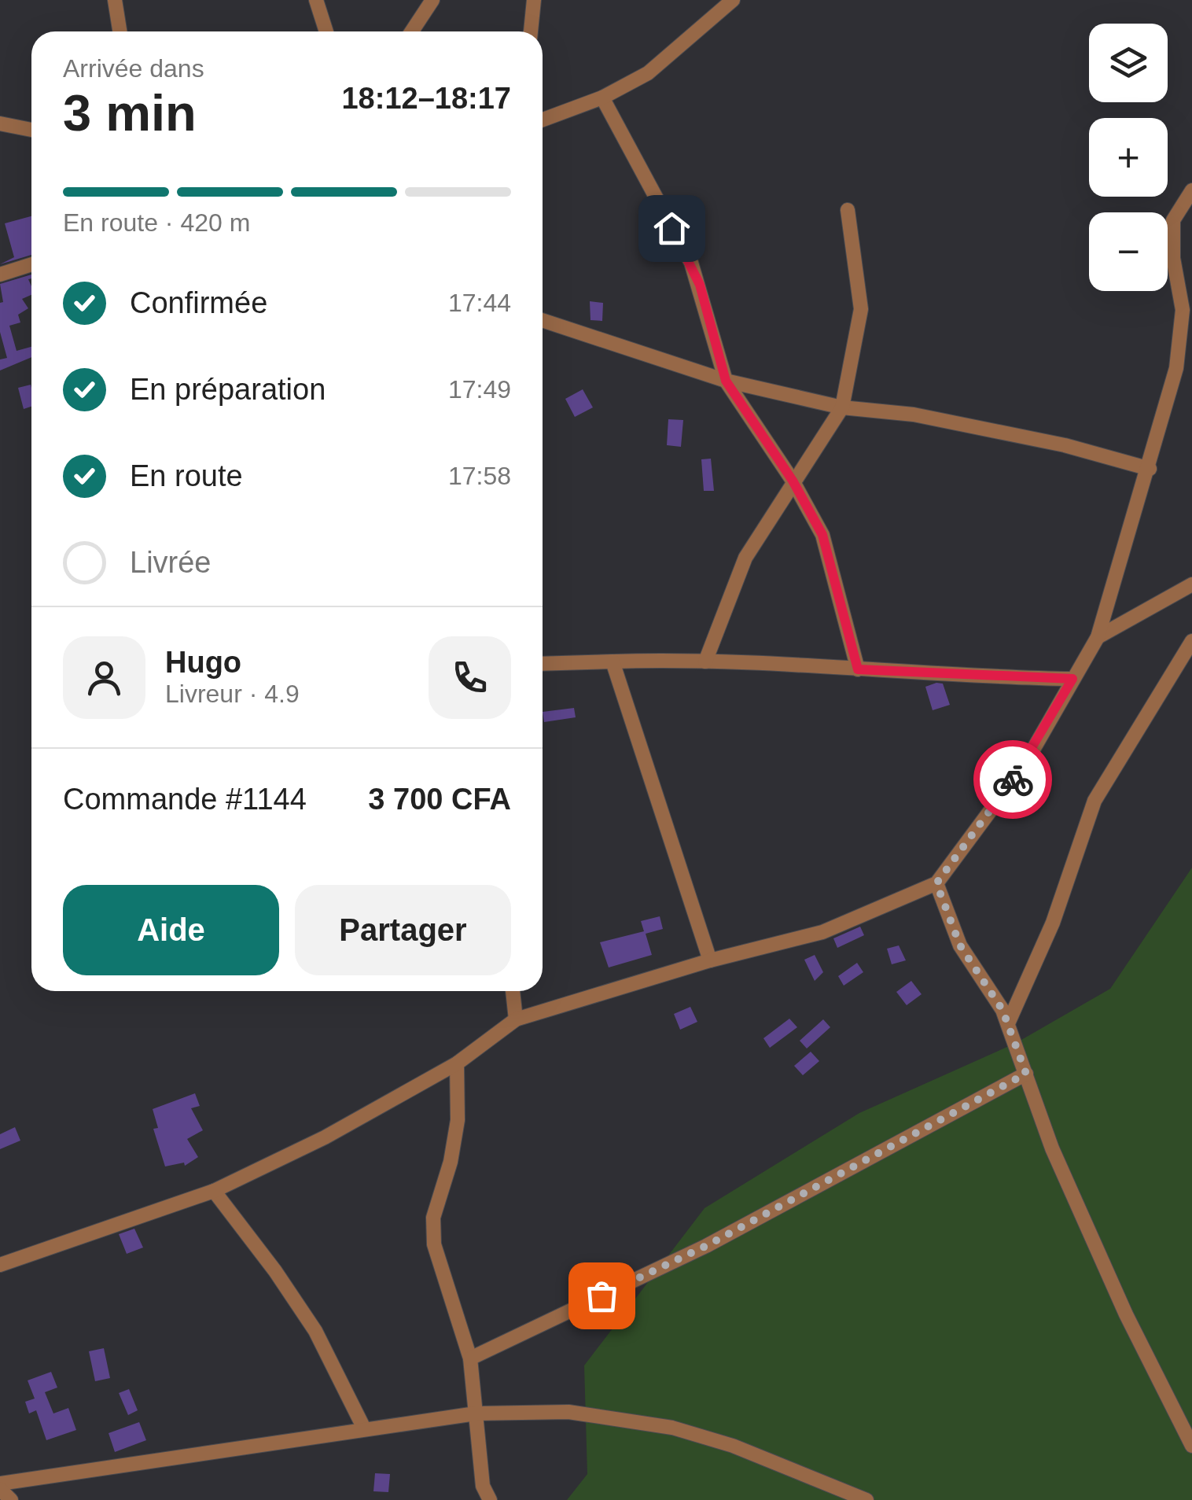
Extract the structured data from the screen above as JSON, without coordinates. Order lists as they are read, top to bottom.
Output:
{
  "page": {
    "map_buttons": ["+", "−"],
    "heading": ["3 min", "Arrivée dans", "18:12–18:17"],
    "panel": [
      "Hugo",
      "Livreur · 4.9",
      "Commande #1144",
      "3 700 CFA"
    ],
    "bar": "En route · 420 m",
    "list": [
      ["Confirmée", "17:44"],
      ["En préparation", "17:49"],
      ["En route", "17:58"],
      "Livrée"
    ],
    "buttons": ["Aide", "Partager"]
  }
}
